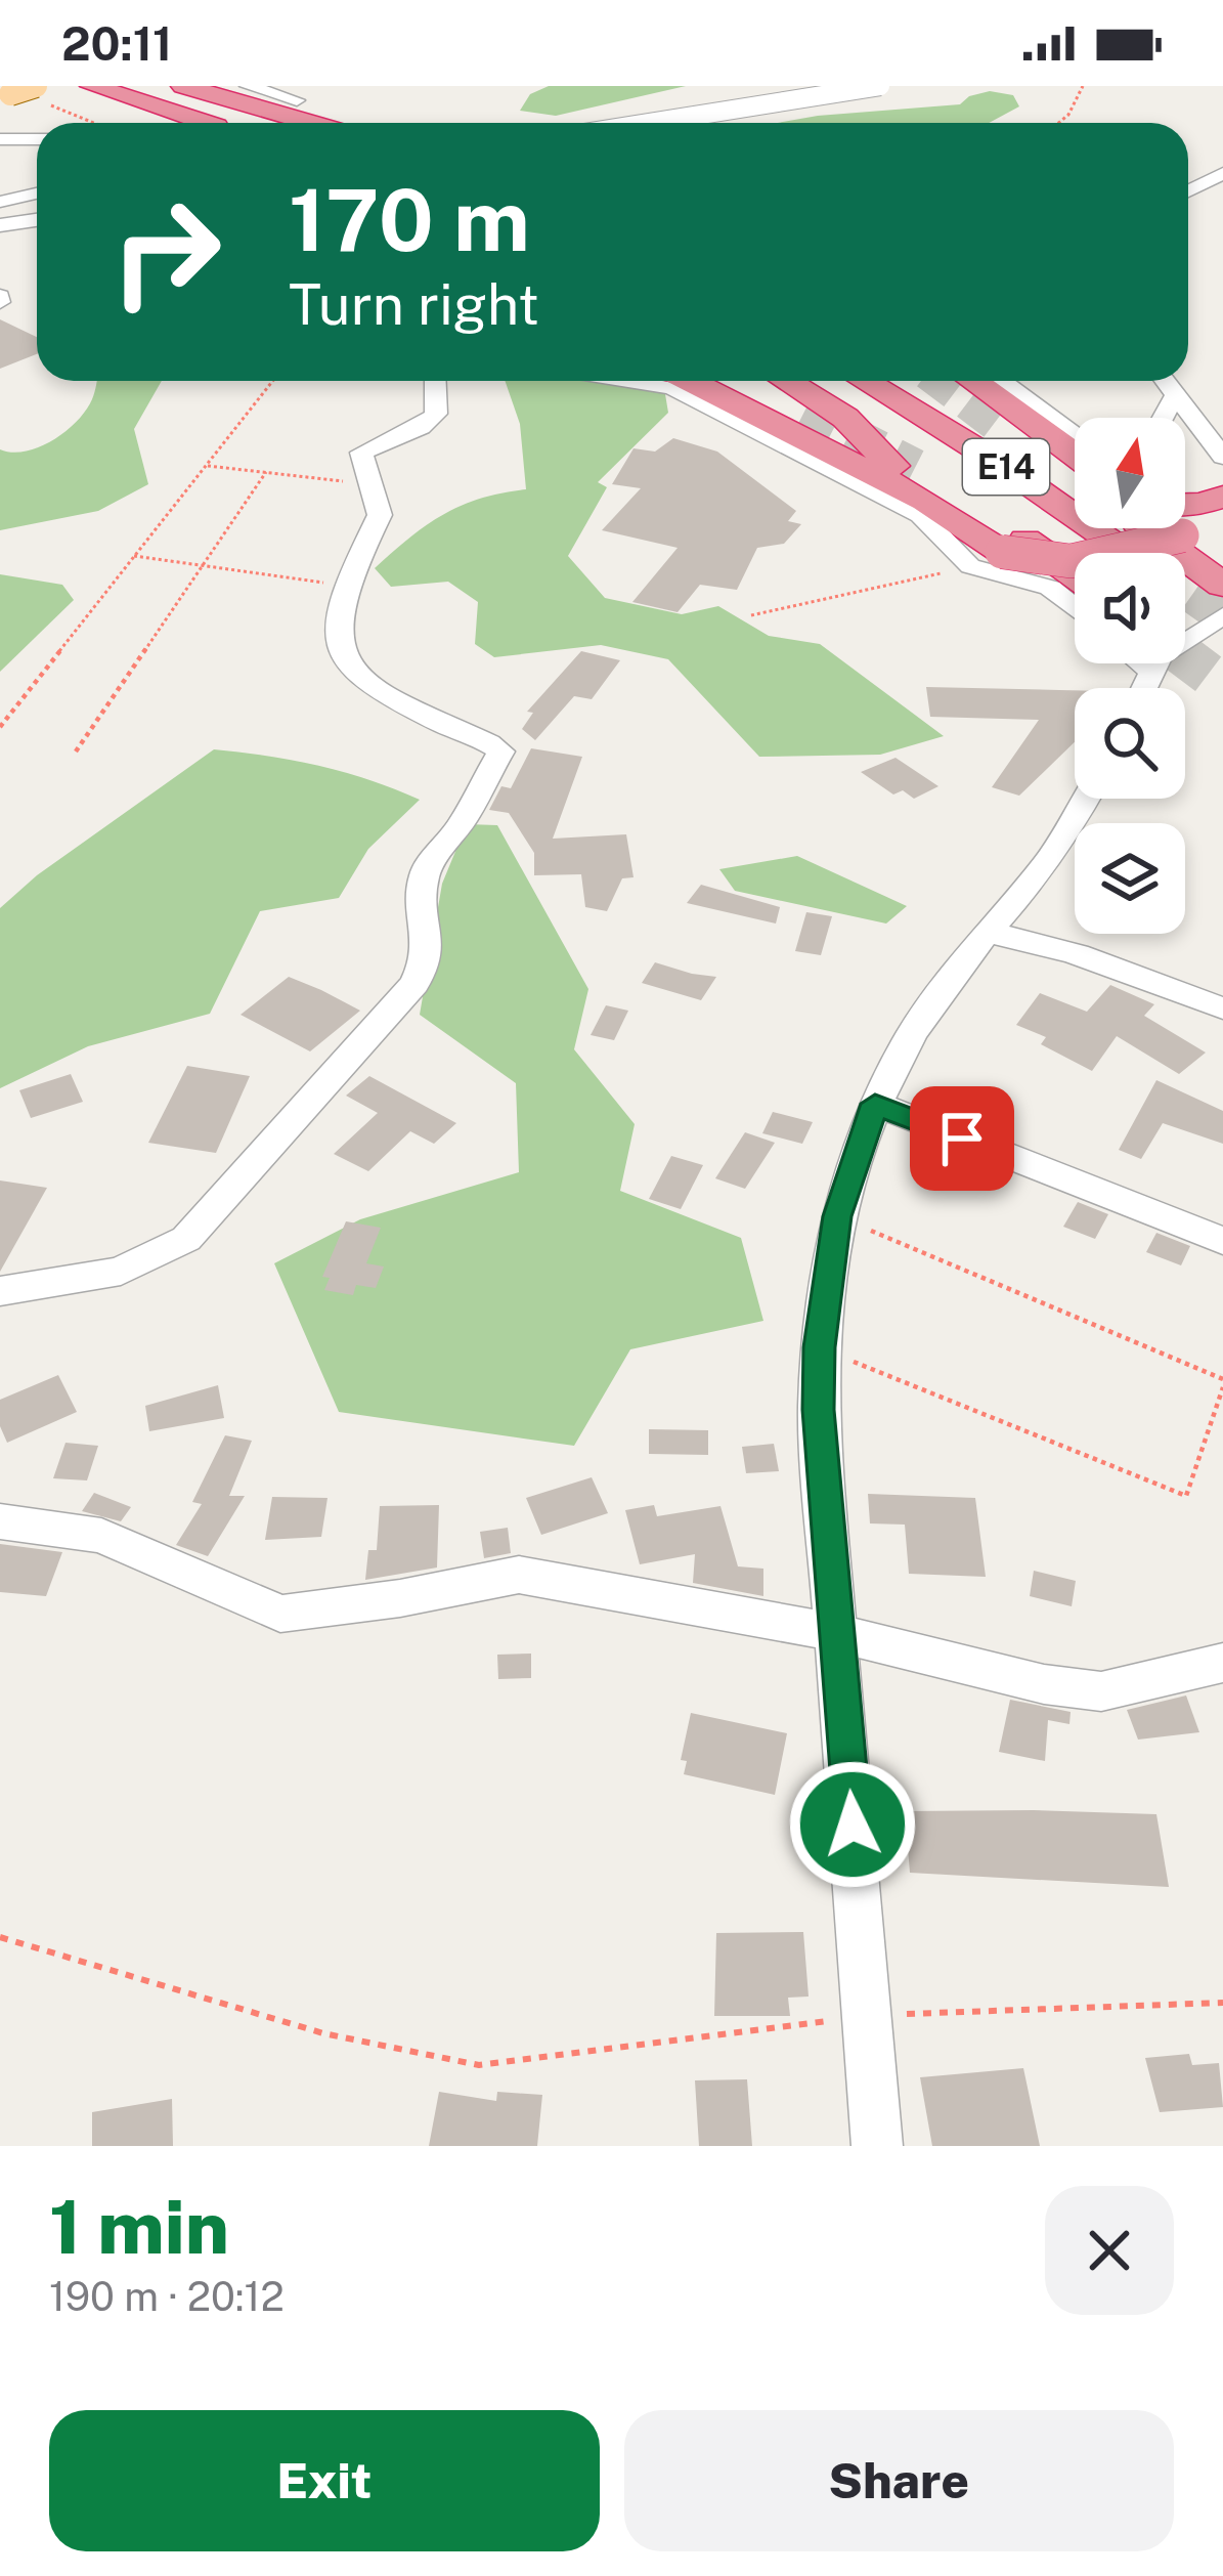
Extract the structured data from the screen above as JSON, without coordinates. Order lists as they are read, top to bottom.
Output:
{
  "streets": {
    "highway": ["E14"]
  },
  "north": "top",
  "page": {
    "status": "20:11",
    "turn": ["170 m", "Turn right"],
    "heading": ["1 min", "190 m · 20:12"],
    "buttons": ["Exit", "Share"]
  }
}
